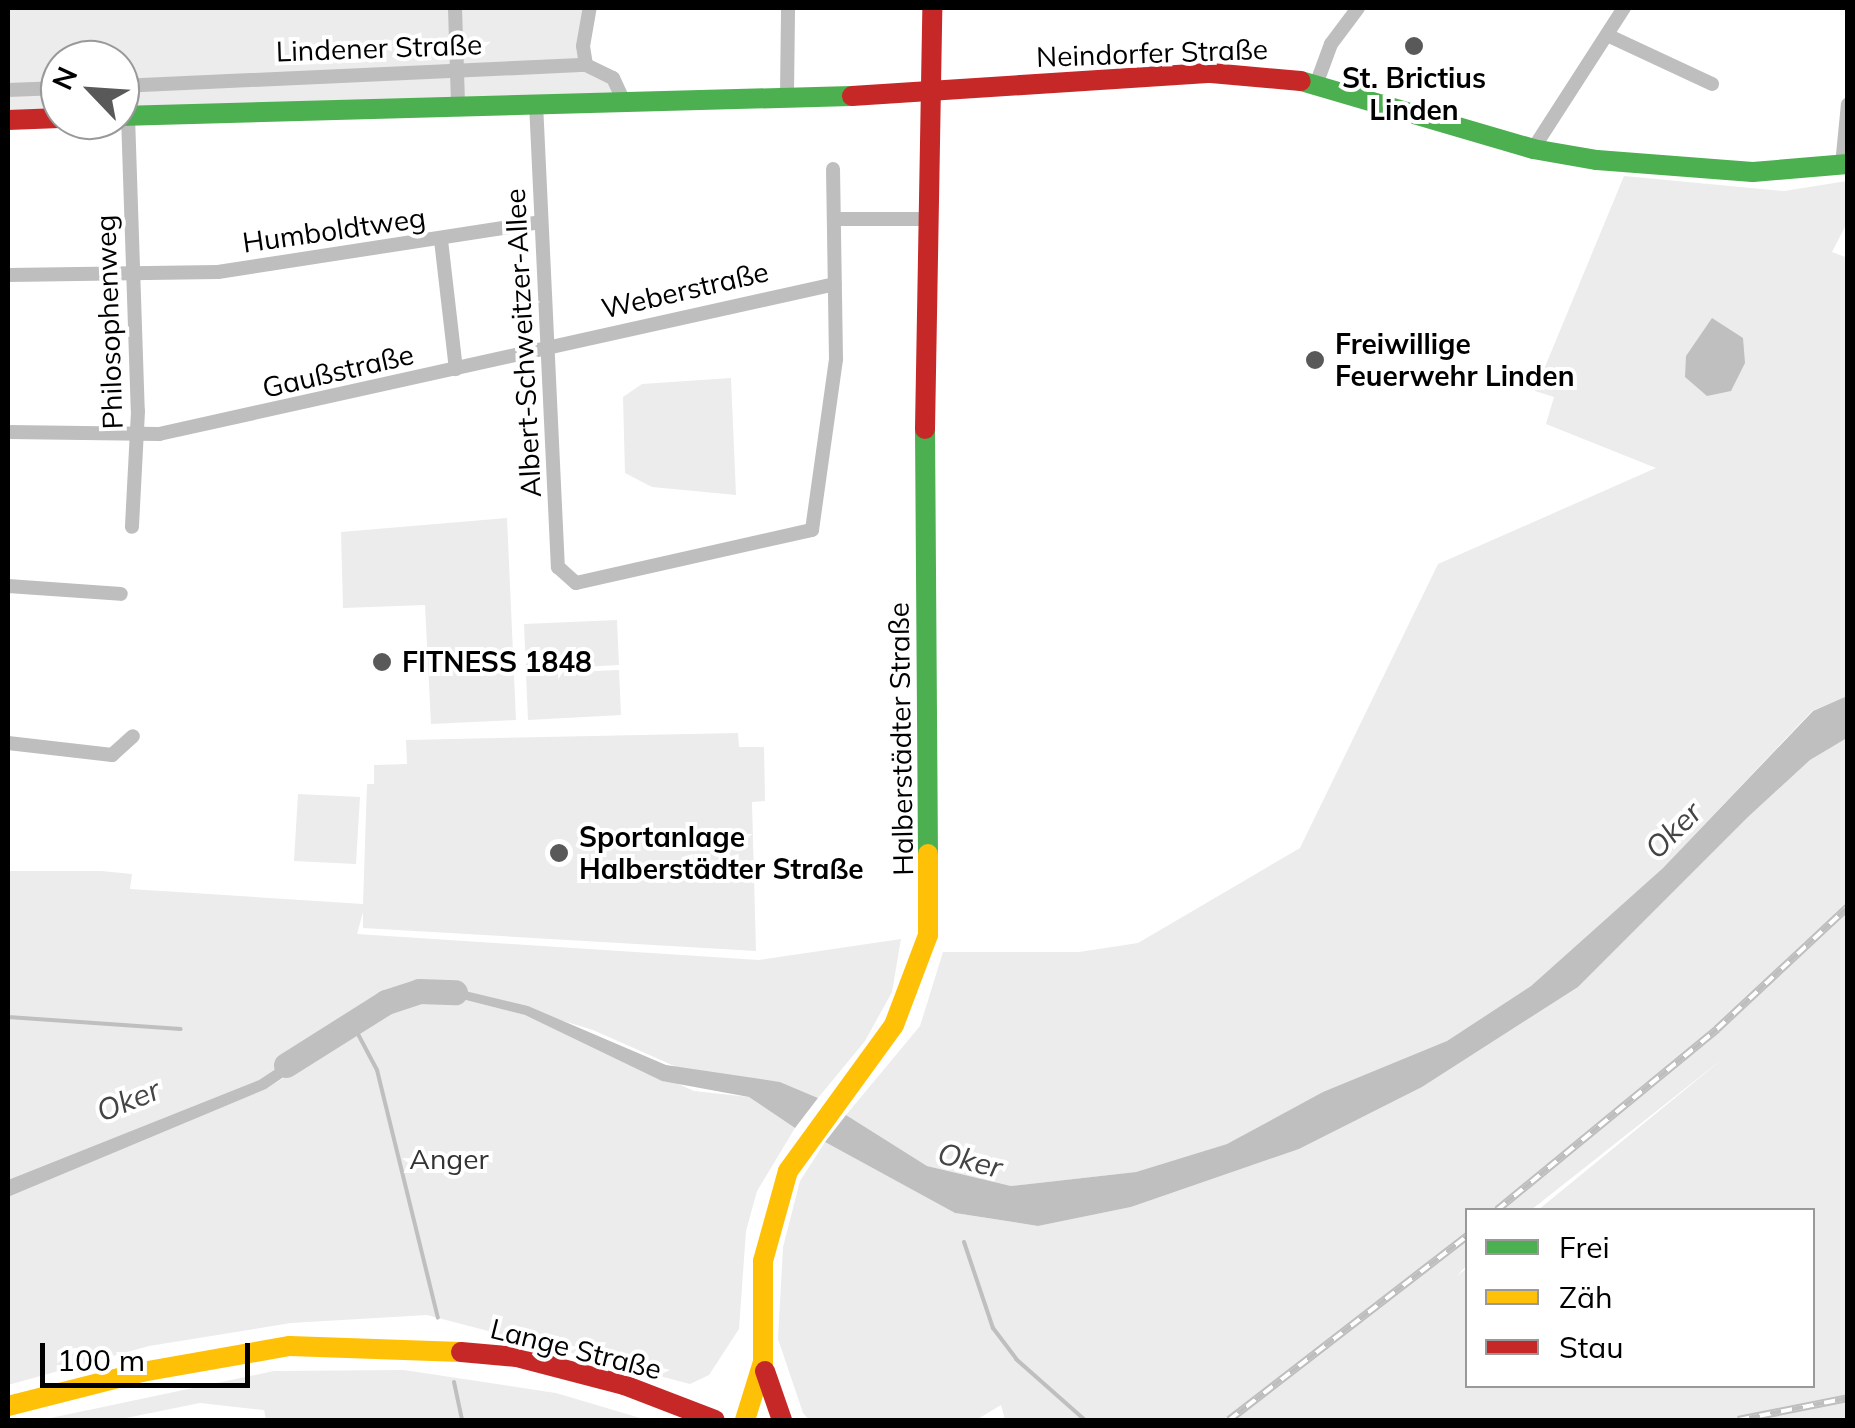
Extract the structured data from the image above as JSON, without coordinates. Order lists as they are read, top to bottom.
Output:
{
  "streets": {
    "main road": [
      "Lindener Straße",
      "Neindorfer Straße",
      "Halberstädter Straße",
      "Lange Straße"
    ],
    "street": [
      "Humboldtweg",
      "Weberstraße",
      "Philosophenweg",
      "Albert-Schweitzer-Allee",
      "Gaußstraße"
    ]
  },
  "crossings": [
    ["Lindener Straße", "Neindorfer Straße"],
    ["Lindener Straße", "Albert-Schweitzer-Allee"],
    ["Lindener Straße", "Halberstädter Straße"],
    ["Neindorfer Straße", "Halberstädter Straße"],
    ["Humboldtweg", "Philosophenweg"],
    ["Humboldtweg", "Albert-Schweitzer-Allee"],
    ["Weberstraße", "Albert-Schweitzer-Allee"],
    ["Weberstraße", "Gaußstraße"],
    ["Philosophenweg", "Gaußstraße"],
    ["Albert-Schweitzer-Allee", "Gaußstraße"]
  ],
  "water": ["Oker"],
  "parks": ["Anger"],
  "places": [
    "St. Brictius Linden",
    "Freiwillige Feuerwehr Linden",
    "FITNESS 1848",
    "Sportanlage Halberstädter Straße"
  ],
  "legend": ["Frei", "Zäh", "Stau"],
  "scale_bar": "100 m",
  "north": "top left"
}
